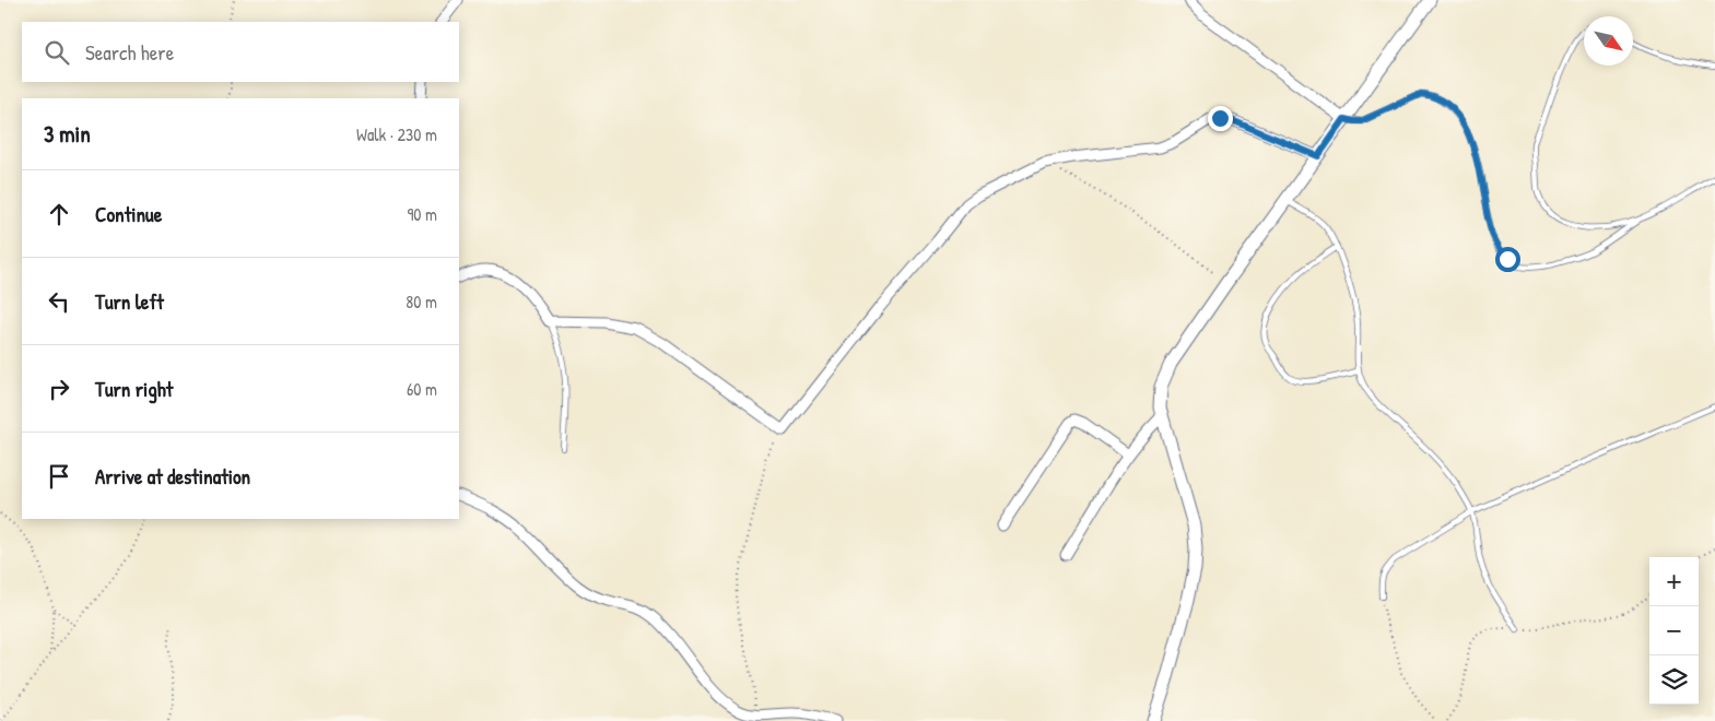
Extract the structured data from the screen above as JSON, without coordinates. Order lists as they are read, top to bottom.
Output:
{
  "north": "bottom right",
  "page": {
    "search": "Search here",
    "heading": ["3 min", "Walk · 230 m"],
    "list": [
      ["Continue", "90 m"],
      ["Turn left", "80 m"],
      ["Turn right", "60 m"],
      "Arrive at destination"
    ],
    "map_buttons": ["+", "−"]
  }
}
